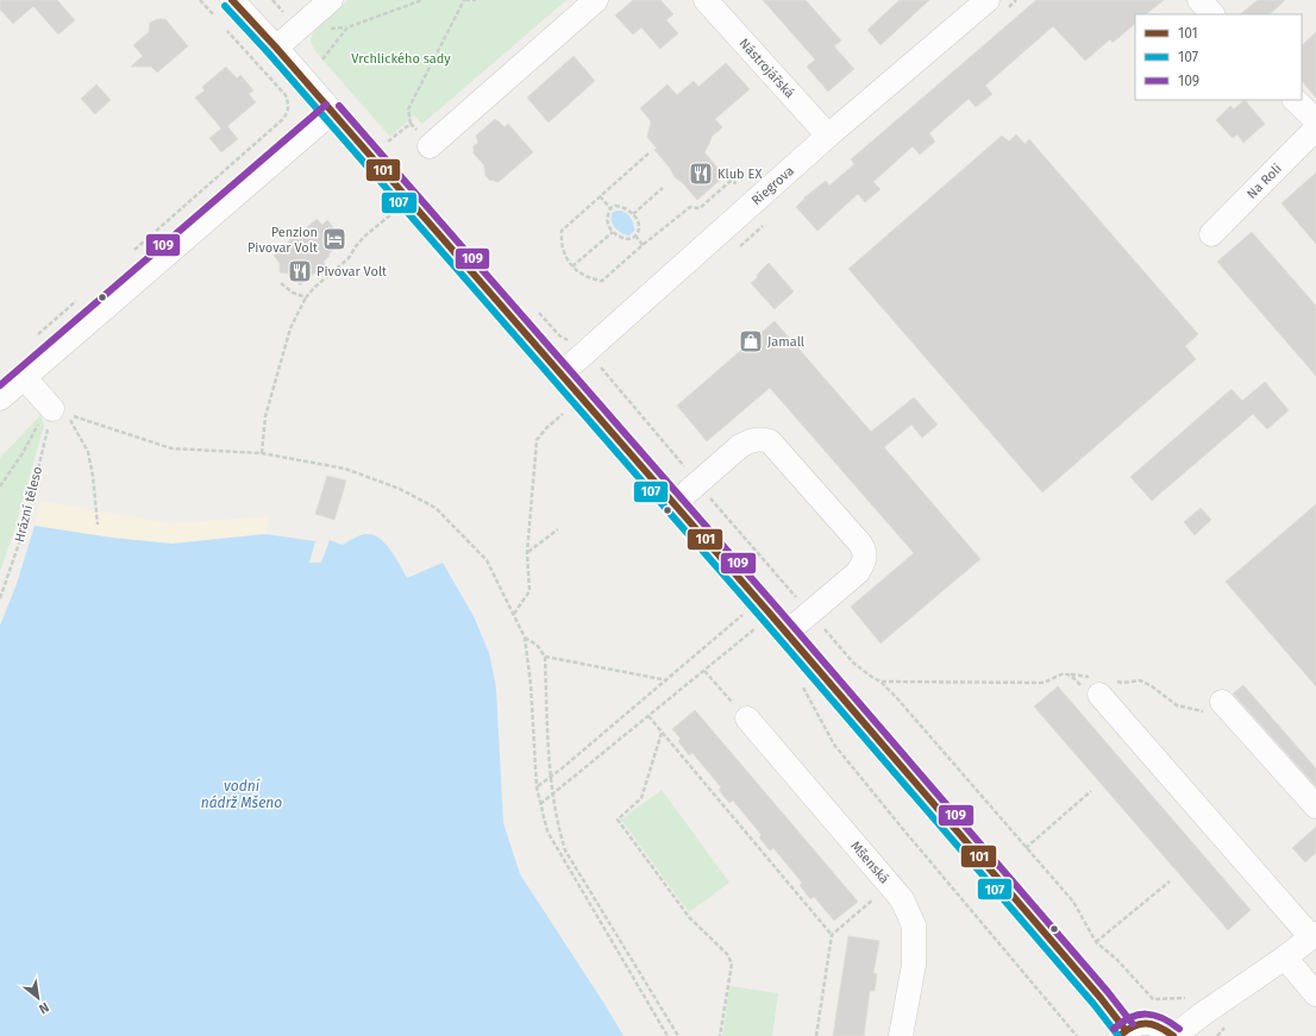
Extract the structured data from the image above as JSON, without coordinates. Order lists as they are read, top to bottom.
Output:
{
  "streets": {
    "street": [
      "Nástrojářská",
      "Na Roli",
      "Riegrova",
      "Mšenská"
    ],
    "path": ["Hrázní těleso"]
  },
  "crossings": [
    ["Nástrojářská", "Riegrova"]
  ],
  "water": ["vodní nádrž Mšeno"],
  "parks": ["Vrchlického sady"],
  "places": {
    "restaurant": ["Klub EX", "Pivovar Volt"],
    "hotel": ["Penzion Pivovar Volt"],
    "shop": ["Jamall"]
  },
  "lines": ["transit line 101", "transit line 107", "transit line 109"],
  "legend": ["101", "107", "109"],
  "north": "bottom right"
}
